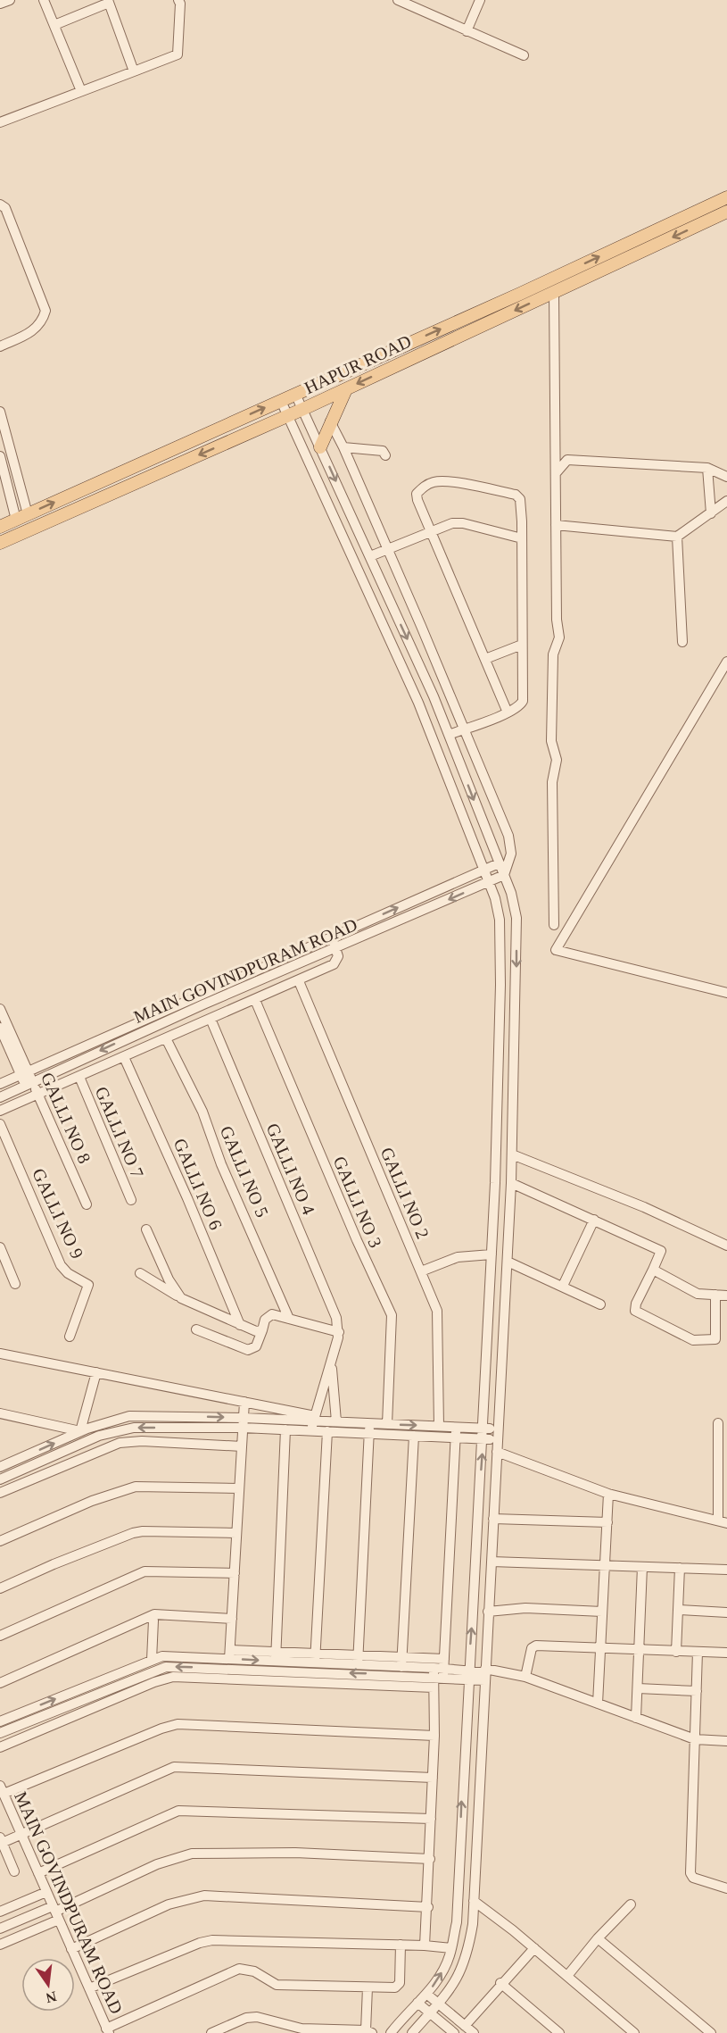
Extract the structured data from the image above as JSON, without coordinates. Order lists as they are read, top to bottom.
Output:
{
  "streets": {
    "main road": ["HAPUR ROAD"],
    "street": [
      "MAIN GOVINDPURAM ROAD",
      "GALLI NO 8",
      "GALLI NO 7",
      "GALLI NO 4",
      "GALLI NO 5",
      "GALLI NO 6",
      "GALLI NO 2",
      "GALLI NO 3",
      "GALLI NO 9"
    ]
  },
  "crossings": [
    ["MAIN GOVINDPURAM ROAD", "GALLI NO 8"]
  ],
  "north": "bottom"
}
